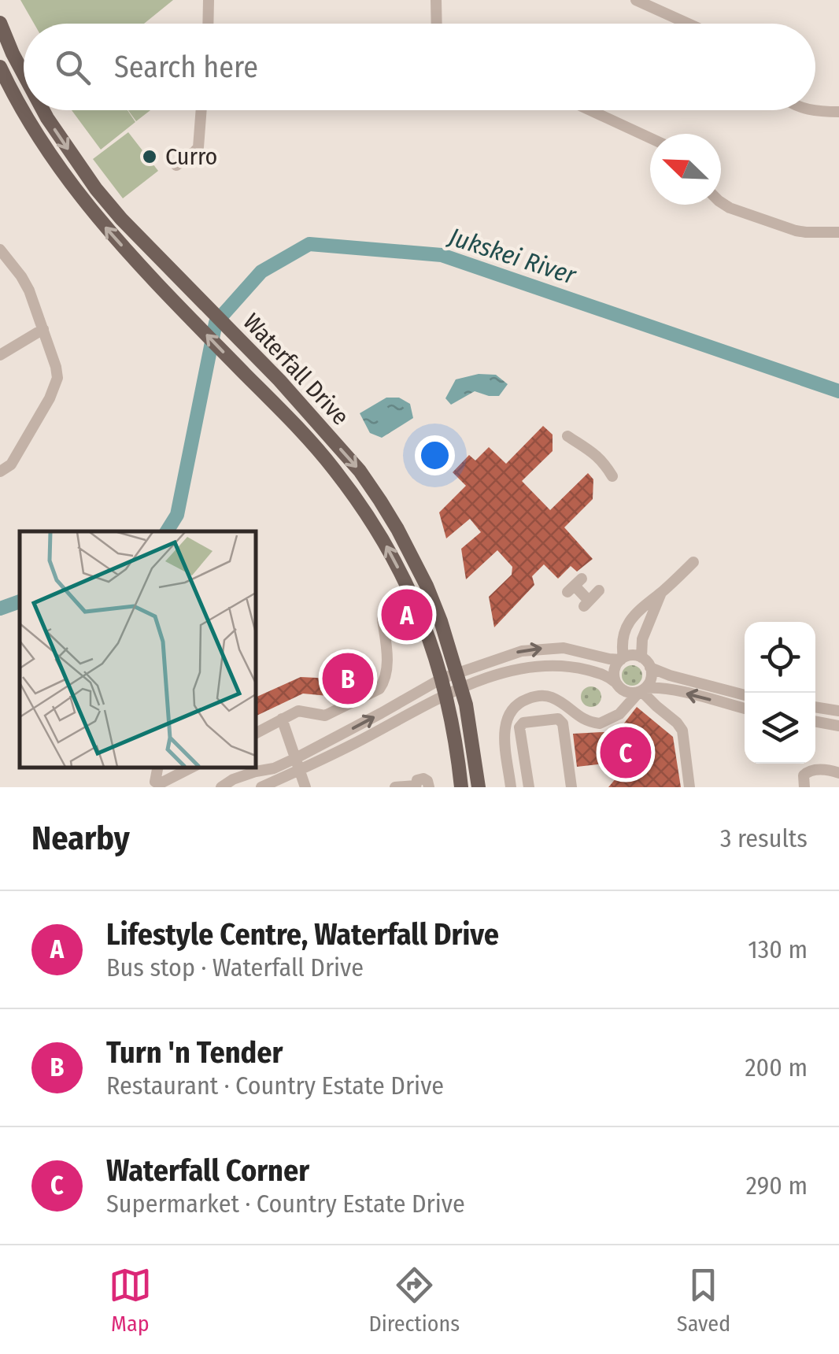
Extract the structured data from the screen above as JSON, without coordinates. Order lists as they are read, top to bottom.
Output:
{
  "streets": {
    "main road": ["Waterfall Drive"]
  },
  "water": ["Jukskei River"],
  "places": ["Curro"],
  "north": "top left",
  "page": {
    "search": "Search here",
    "pins": ["A", "B", "C"],
    "heading": ["Nearby", "3 results"],
    "list": [
      {
        "mark": "A",
        "name": "Lifestyle Centre, Waterfall Drive",
        "note": "Bus stop · Waterfall Drive",
        "value": "130 m"
      },
      {
        "mark": "B",
        "name": "Turn 'n Tender",
        "note": "Restaurant · Country Estate Drive",
        "value": "200 m"
      },
      {
        "mark": "C",
        "name": "Waterfall Corner",
        "note": "Supermarket · Country Estate Drive",
        "value": "290 m"
      }
    ],
    "nav": ["Map", "Directions", "Saved"]
  }
}
